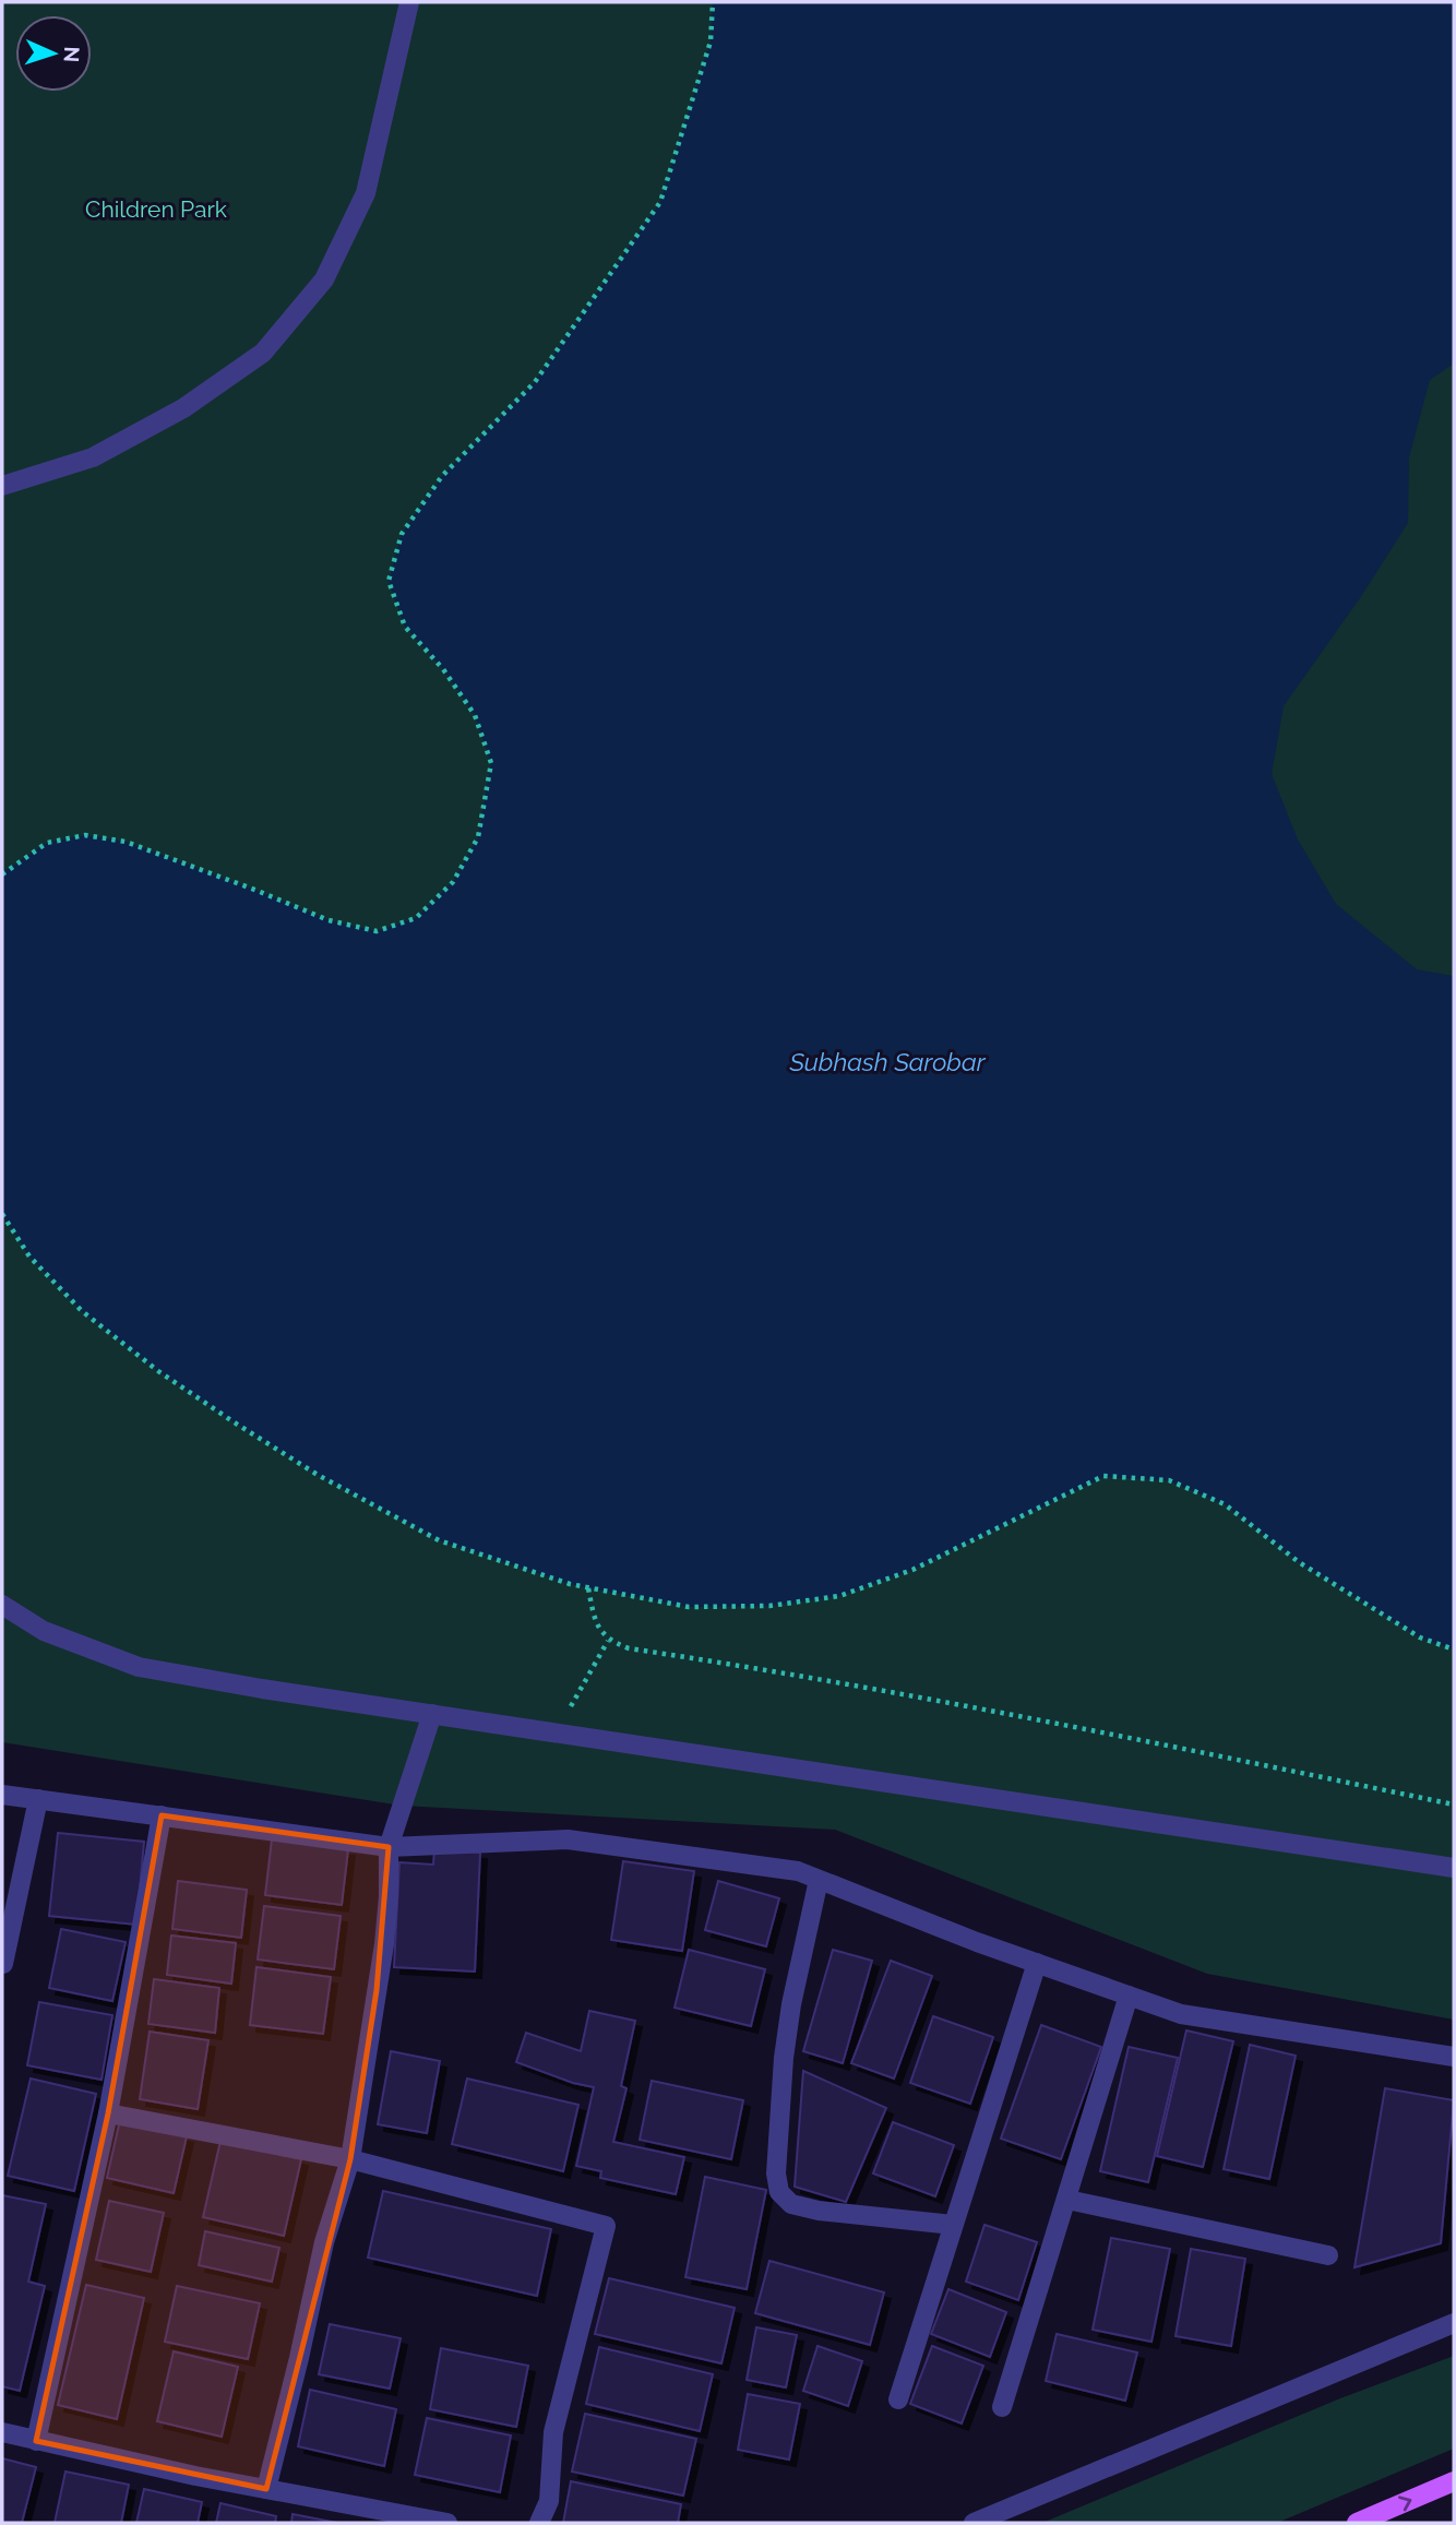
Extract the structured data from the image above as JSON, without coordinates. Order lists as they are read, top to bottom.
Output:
{
  "water": ["Subhash Sarobar"],
  "parks": ["Children Park"],
  "north": "right"
}
